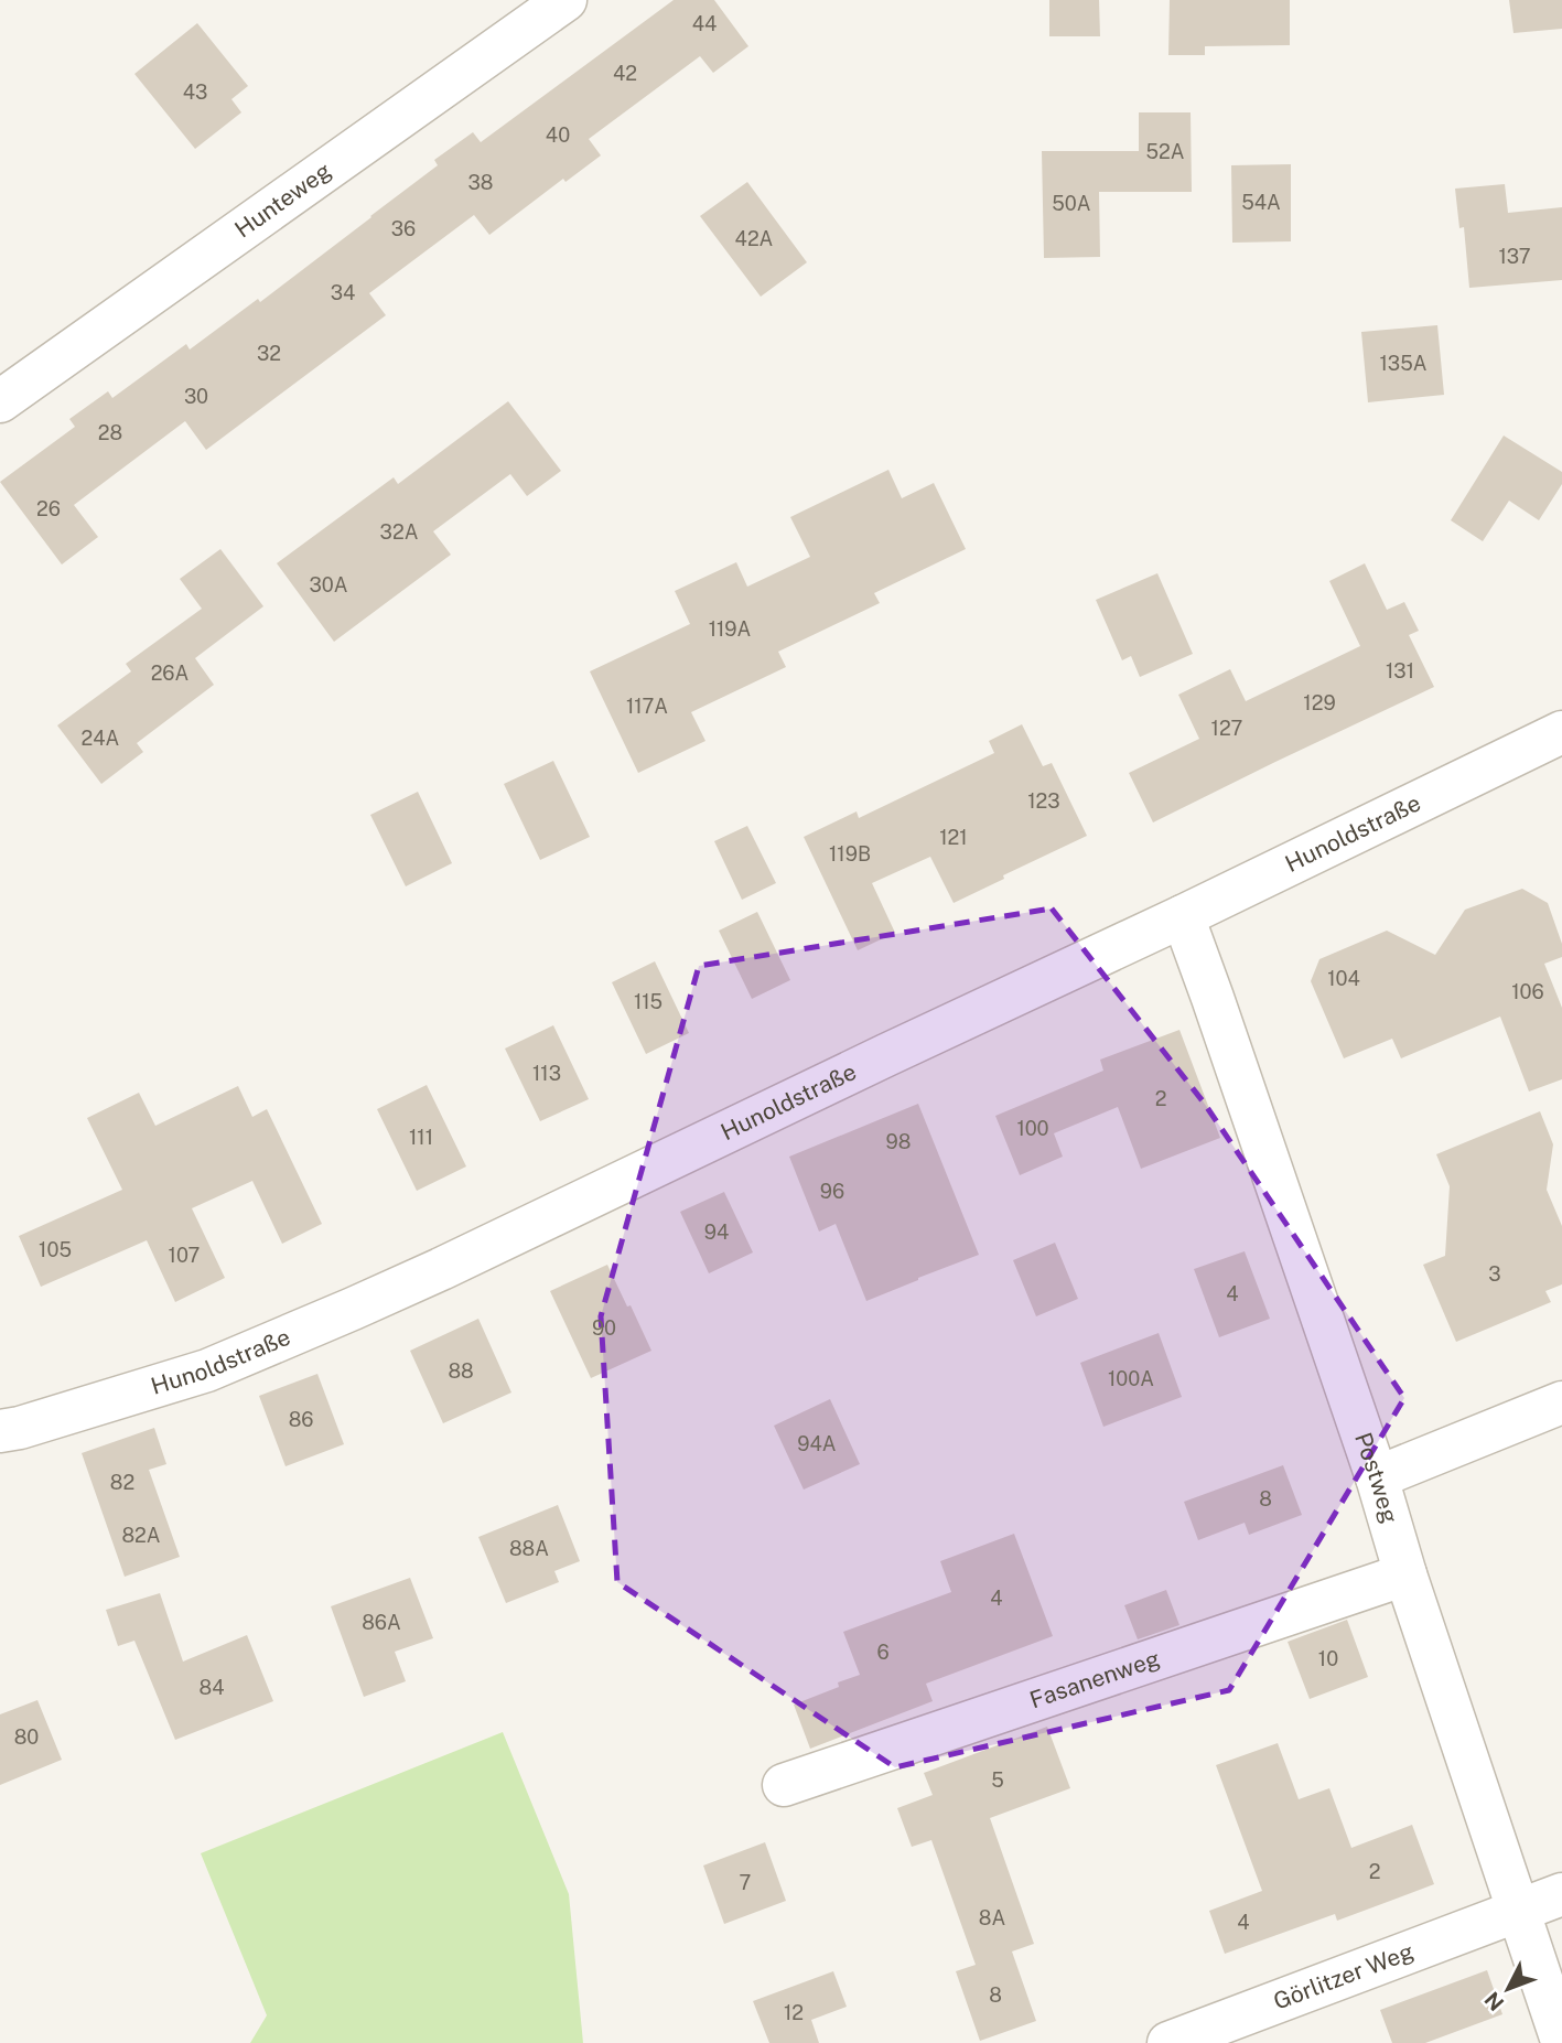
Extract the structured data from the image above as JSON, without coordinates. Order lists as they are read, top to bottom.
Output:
{
  "streets": {
    "street": [
      "Hunteweg",
      "Hunoldstraße",
      "Postweg",
      "Fasanenweg",
      "Görlitzer Weg"
    ]
  },
  "crossings": [
    ["Hunoldstraße", "Postweg"],
    ["Postweg", "Fasanenweg"],
    ["Postweg", "Görlitzer Weg"]
  ],
  "house_numbers": [
    "44",
    "42",
    "43",
    "40",
    "52A",
    "38",
    "54A",
    "50A",
    "36",
    "42A",
    "137",
    "34",
    "32",
    "135A",
    "30",
    "28",
    "26",
    "32A",
    "30A",
    "119A",
    "131",
    "26A",
    "129",
    "117A",
    "127",
    "24A",
    "123",
    "121",
    "119B",
    "104",
    "106",
    "115",
    "113",
    "2",
    "100",
    "111",
    "98",
    "96",
    "94",
    "105",
    "107",
    "3",
    "4",
    "90",
    "88",
    "100A",
    "86",
    "94A",
    "82",
    "8",
    "82A",
    "88A",
    "4",
    "86A",
    "6",
    "10",
    "84",
    "80",
    "5",
    "2",
    "7",
    "8A",
    "4",
    "8",
    "12"
  ],
  "north": "bottom left"
}
